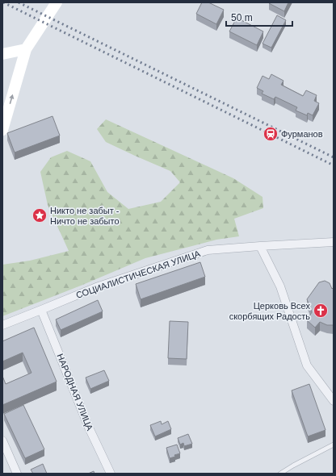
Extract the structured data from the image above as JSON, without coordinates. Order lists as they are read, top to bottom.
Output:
{
  "streets": {
    "street": ["СОЦИАЛИСТИЧЕСКАЯ УЛИЦА", "НАРОДНАЯ УЛИЦА"]
  },
  "crossings": [
    ["СОЦИАЛИСТИЧЕСКАЯ УЛИЦА", "НАРОДНАЯ УЛИЦА"]
  ],
  "places": {
    "station": ["Фурманов"],
    "place": ["Никто не забыт - Ничто не забыто"],
    "church": ["Церковь Всех скорбящих Радость"]
  },
  "scale_bar": "50 m"
}
